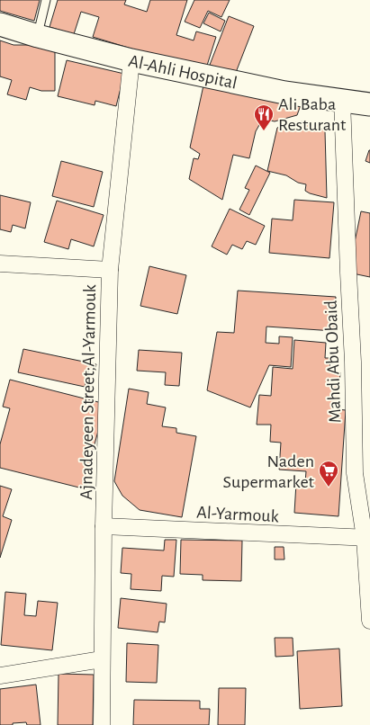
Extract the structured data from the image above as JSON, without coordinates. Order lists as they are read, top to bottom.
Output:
{
  "streets": {
    "street": [
      "Al-Ahli Hospital",
      "Mahdi Abu Obaid",
      "Ajnadeyeen Street;Al-Yarmouk",
      "Al-Yarmouk"
    ]
  },
  "crossings": [
    ["Al-Ahli Hospital", "Mahdi Abu Obaid"],
    ["Al-Ahli Hospital", "Ajnadeyeen Street;Al-Yarmouk"],
    ["Mahdi Abu Obaid", "Al-Yarmouk"],
    ["Ajnadeyeen Street;Al-Yarmouk", "Al-Yarmouk"]
  ],
  "places": {
    "restaurant": ["Ali Baba Resturant"],
    "supermarket": ["Naden Supermarket"]
  }
}
